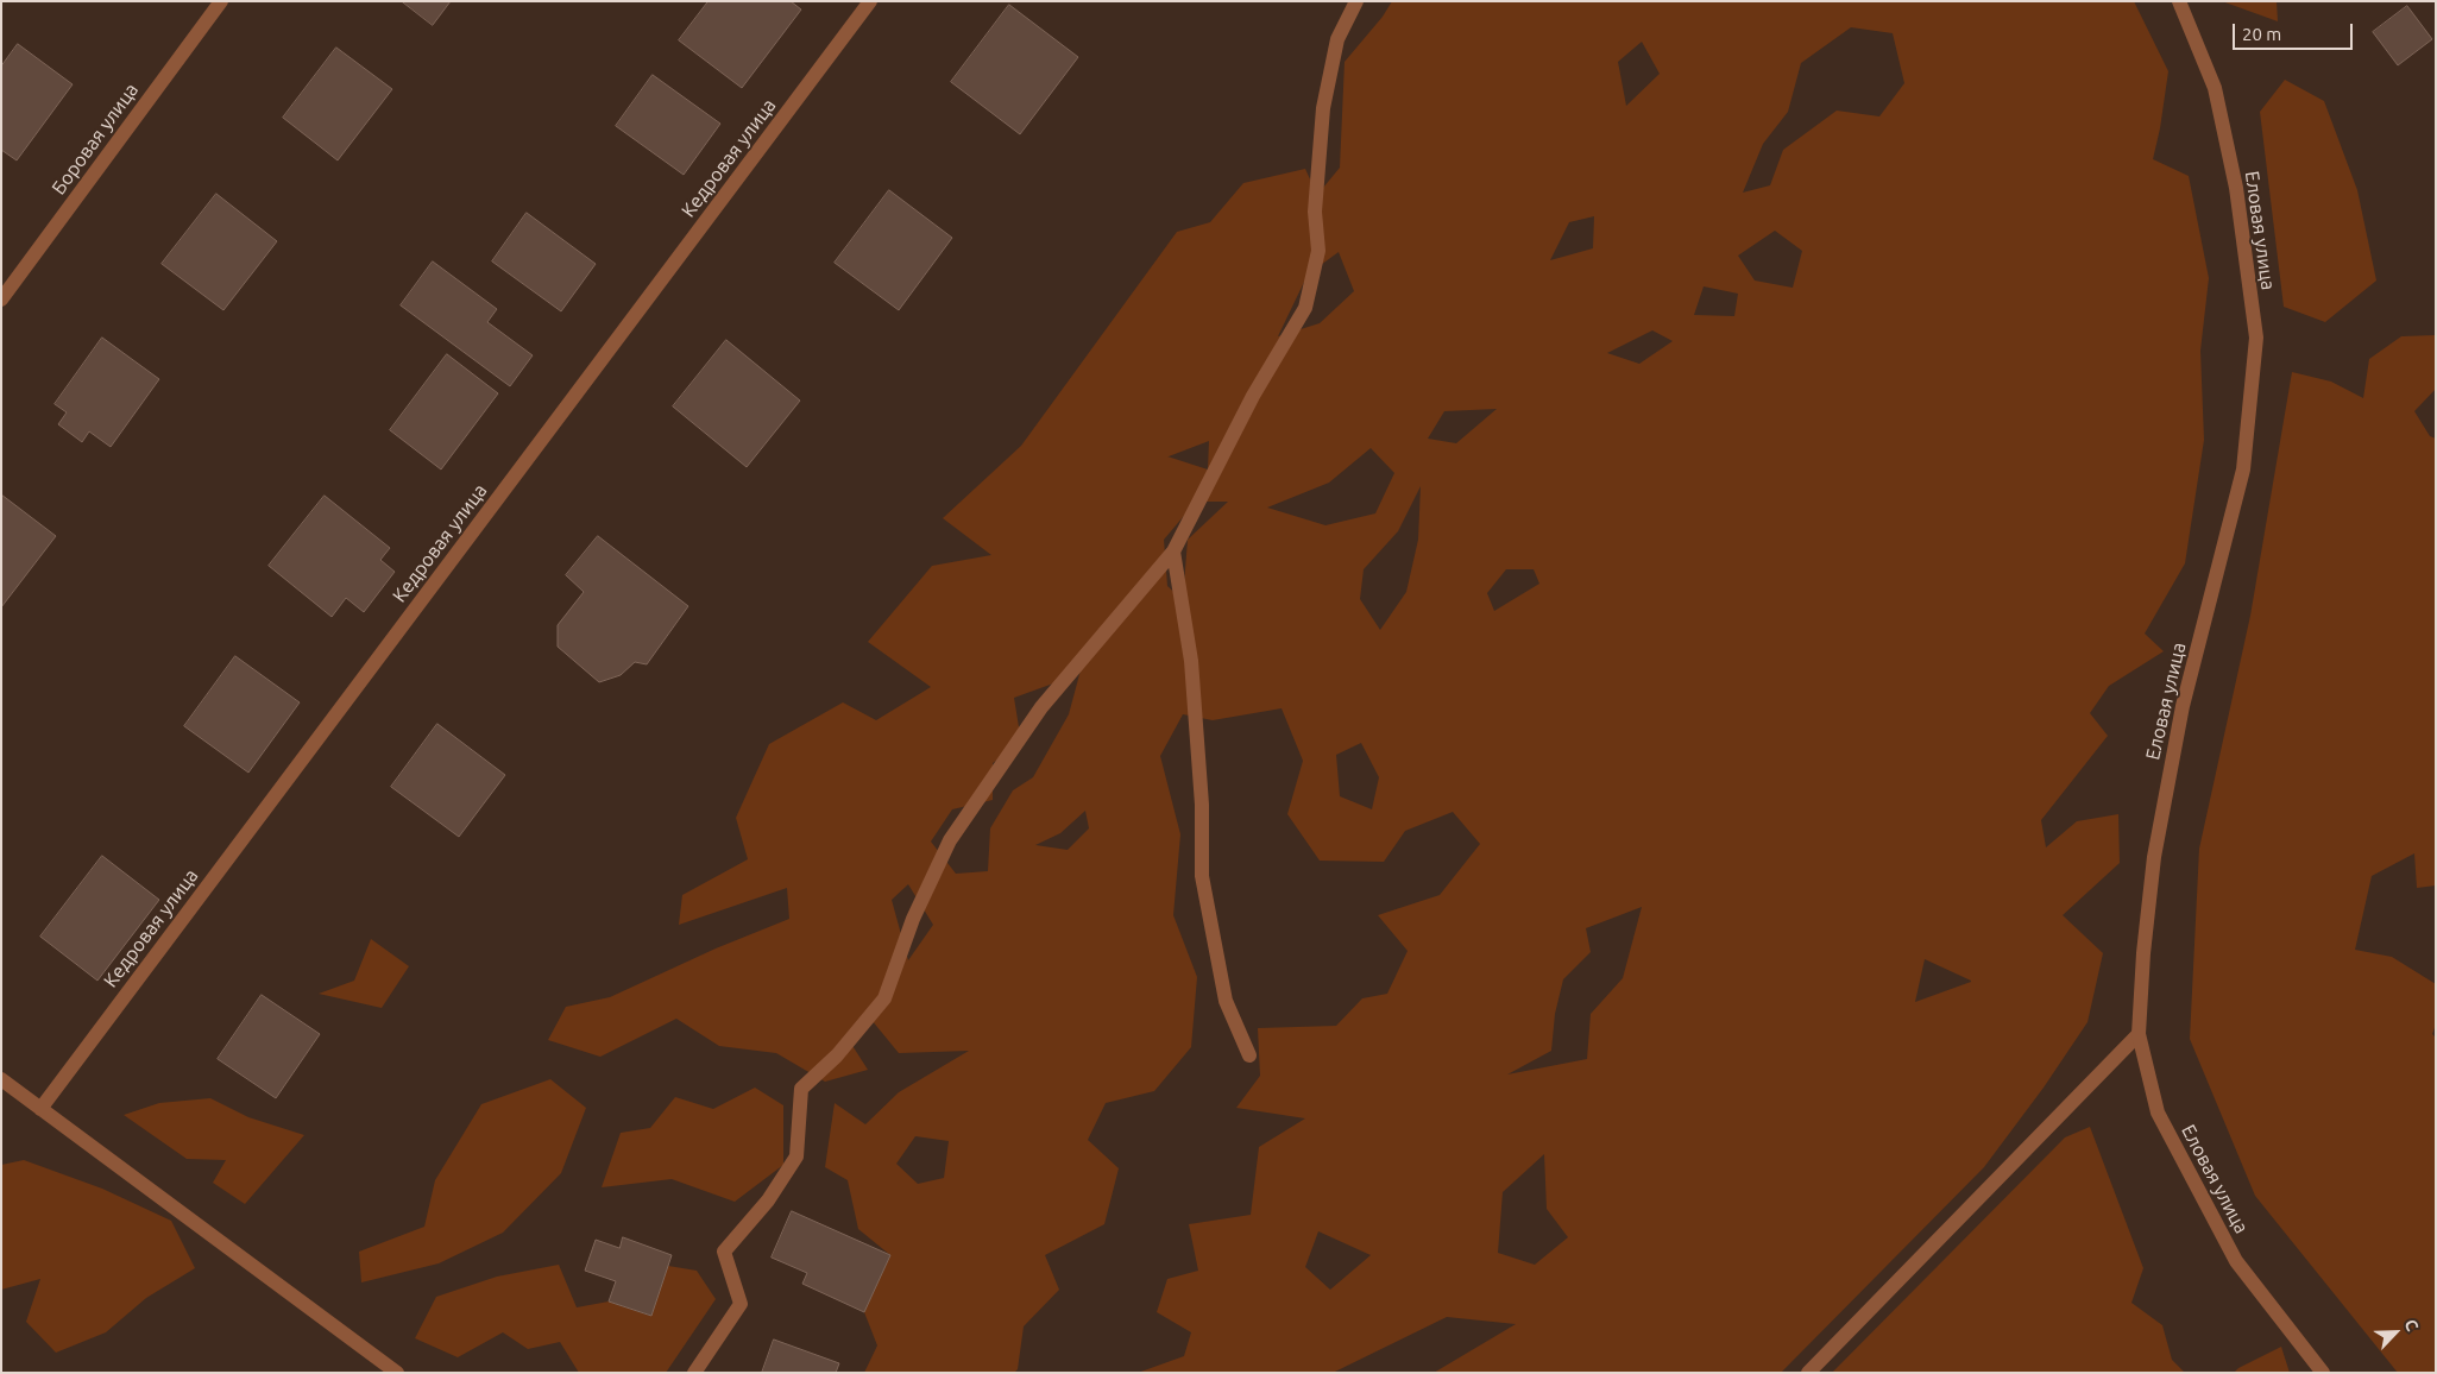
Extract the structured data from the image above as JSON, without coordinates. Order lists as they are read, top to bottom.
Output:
{
  "streets": {
    "street": ["Боровая улица", "Кедровая улица", "Еловая улица"]
  },
  "scale_bar": "20 m",
  "north": "top right"
}
